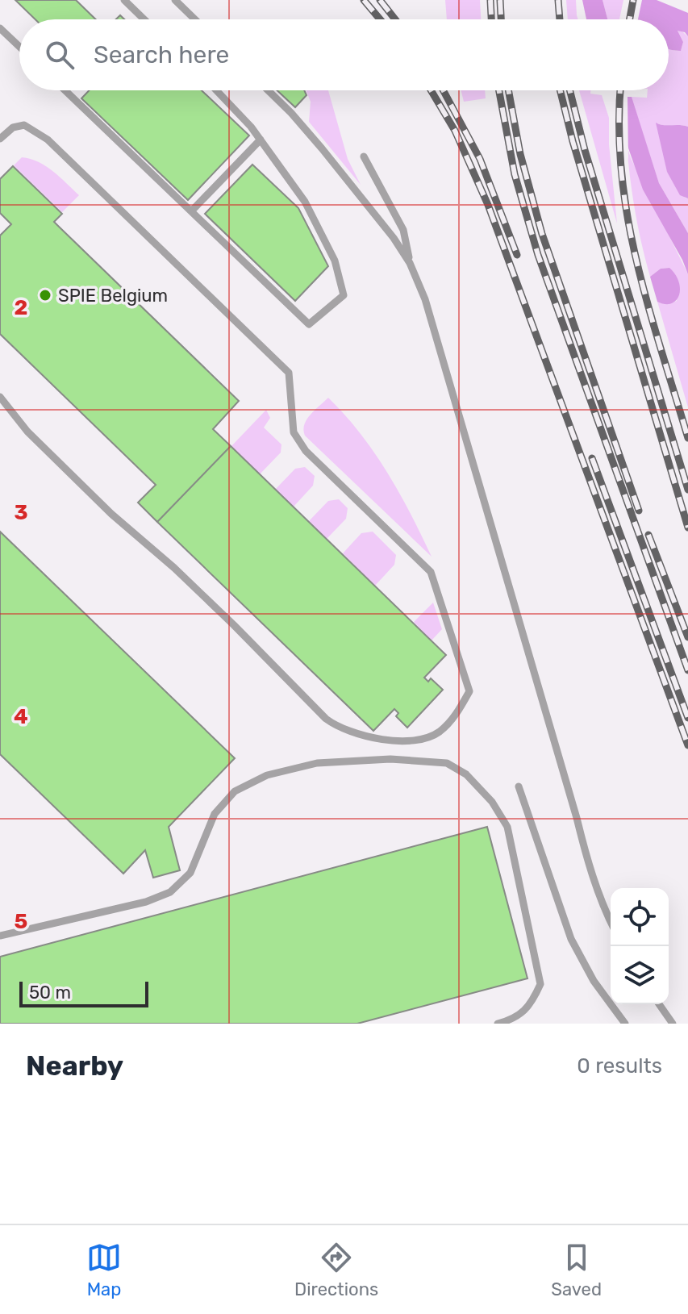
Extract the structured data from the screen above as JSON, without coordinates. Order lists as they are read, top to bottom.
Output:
{
  "places": ["SPIE Belgium"],
  "scale_bar": "50 m",
  "page": {
    "search": "Search here",
    "scale": "50 m",
    "heading": ["Nearby", "0 results"],
    "nav": ["Map", "Directions", "Saved"]
  },
  "grid": {
    "rows": [
      "2",
      "3",
      "4",
      "5"
    ]
  }
}
